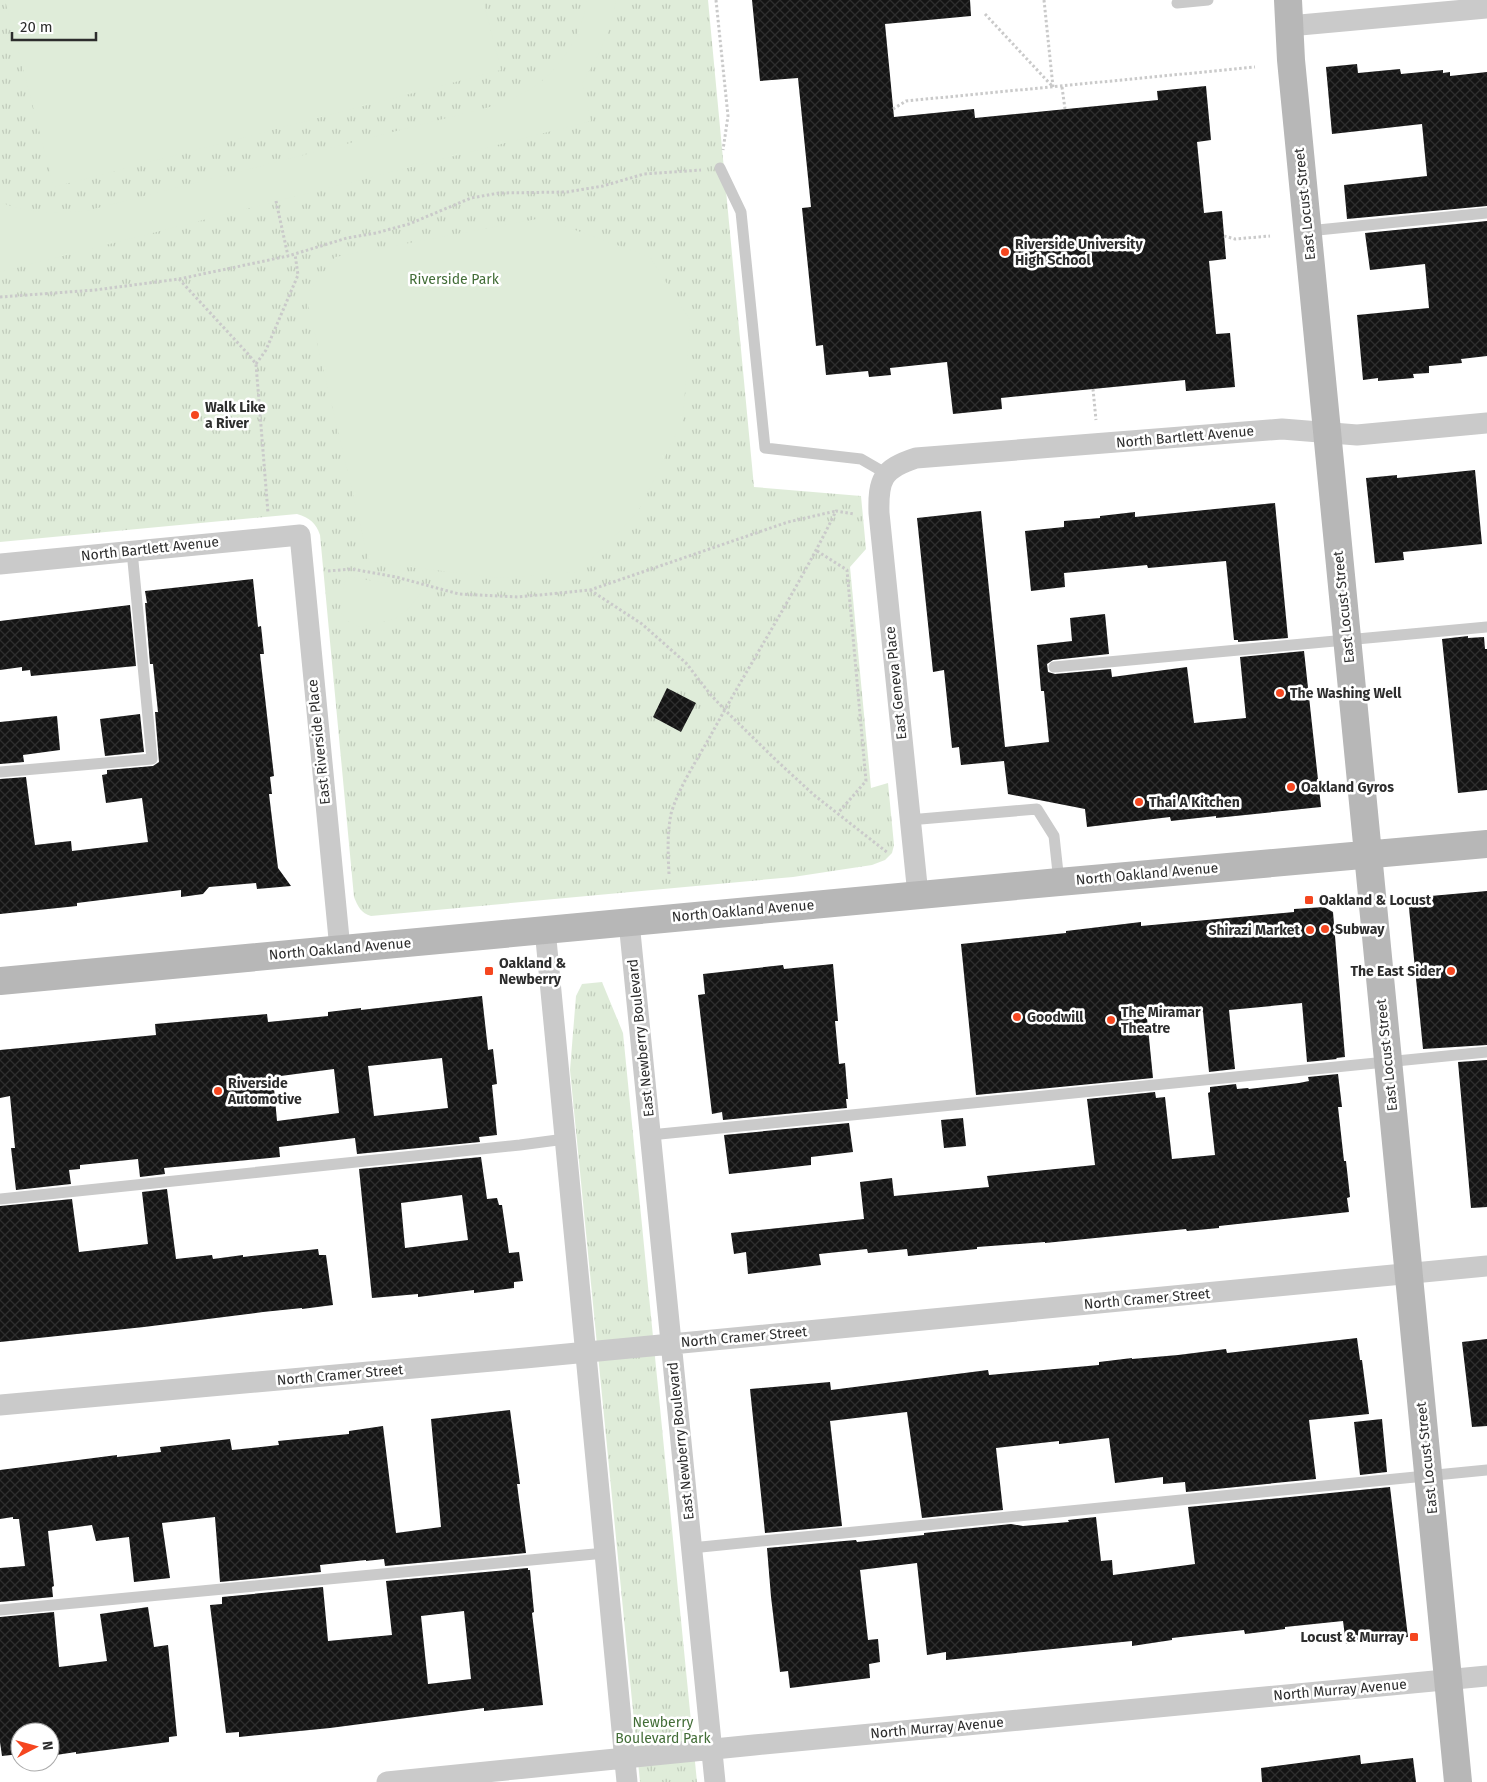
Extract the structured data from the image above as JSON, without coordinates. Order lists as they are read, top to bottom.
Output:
{
  "streets": {
    "main road": ["East Locust Street", "North Oakland Avenue"],
    "street": [
      "North Bartlett Avenue",
      "East Geneva Place",
      "East Riverside Place",
      "East Newberry Boulevard",
      "North Cramer Street",
      "North Murray Avenue"
    ]
  },
  "crossings": [
    ["East Locust Street", "North Bartlett Avenue"],
    ["East Locust Street", "North Oakland Avenue"],
    ["East Locust Street", "North Cramer Street"],
    ["East Locust Street", "North Murray Avenue"],
    ["North Bartlett Avenue", "East Geneva Place"],
    ["North Bartlett Avenue", "East Riverside Place"],
    ["East Geneva Place", "North Oakland Avenue"],
    ["East Riverside Place", "North Oakland Avenue"],
    ["North Oakland Avenue", "East Newberry Boulevard"],
    ["East Newberry Boulevard", "North Cramer Street"],
    ["East Newberry Boulevard", "North Murray Avenue"]
  ],
  "parks": ["Riverside Park", "Newberry Boulevard Park"],
  "places": {
    "other": [
      "Riverside University High School",
      "Walk Like a River",
      "The Washing Well",
      "Oakland Gyros",
      "Thai A Kitchen",
      "Subway",
      "Shirazi Market",
      "The East Sider",
      "Goodwill",
      "The Miramar Theatre",
      "Riverside Automotive"
    ],
    "transit": ["Oakland & Locust", "Oakland & Newberry", "Locust & Murray"]
  },
  "scale_bar": "20 m",
  "north": "right"
}
